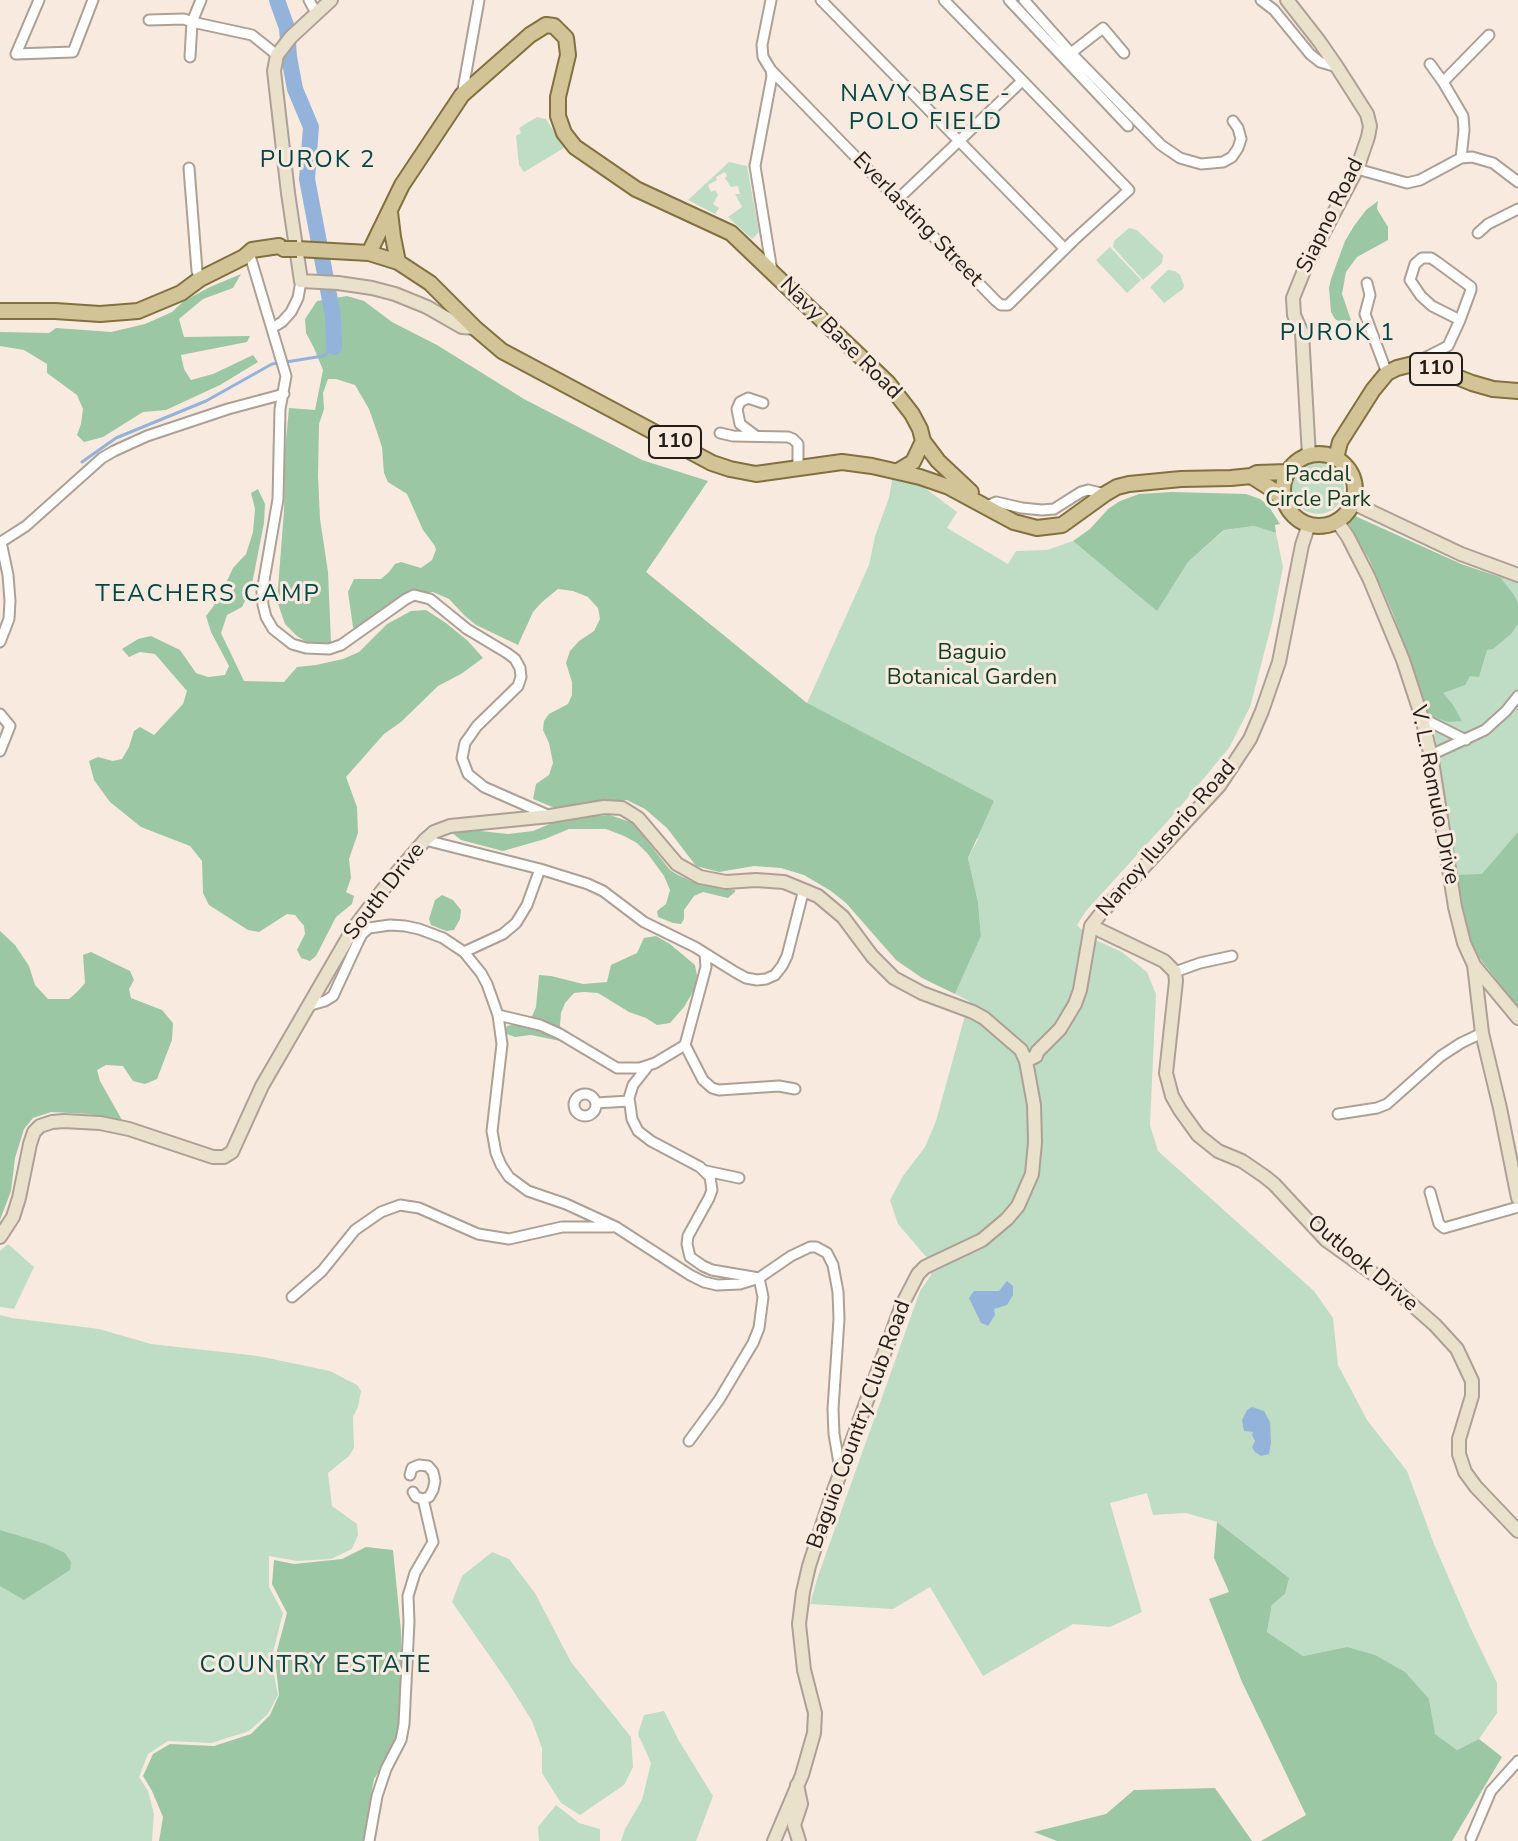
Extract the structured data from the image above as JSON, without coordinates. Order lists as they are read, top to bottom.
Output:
{
  "streets": {
    "main road": [
      "Siapno Road",
      "Navy Base Road",
      "110",
      "V. L. Romulo Drive",
      "Nanoy Ilusorio Road",
      "South Drive",
      "Outlook Drive",
      "Baguio Country Club Road"
    ],
    "street": ["Everlasting Street"]
  },
  "crossings": [
    ["Siapno Road", "110"],
    ["Siapno Road", "V. L. Romulo Drive"],
    ["Siapno Road", "Nanoy Ilusorio Road"],
    ["Everlasting Street", "Navy Base Road"],
    ["Navy Base Road", "110"],
    ["110", "V. L. Romulo Drive"],
    ["110", "Nanoy Ilusorio Road"],
    ["V. L. Romulo Drive", "Nanoy Ilusorio Road"],
    ["Nanoy Ilusorio Road", "South Drive"],
    ["Nanoy Ilusorio Road", "Baguio Country Club Road"],
    ["South Drive", "Baguio Country Club Road"]
  ],
  "districts": [
    "NAVY BASE - POLO FIELD",
    "PUROK 2",
    "PUROK 1",
    "TEACHERS CAMP",
    "COUNTRY ESTATE"
  ],
  "parks": ["Pacdal Circle Park", "Baguio Botanical Garden"]
}
